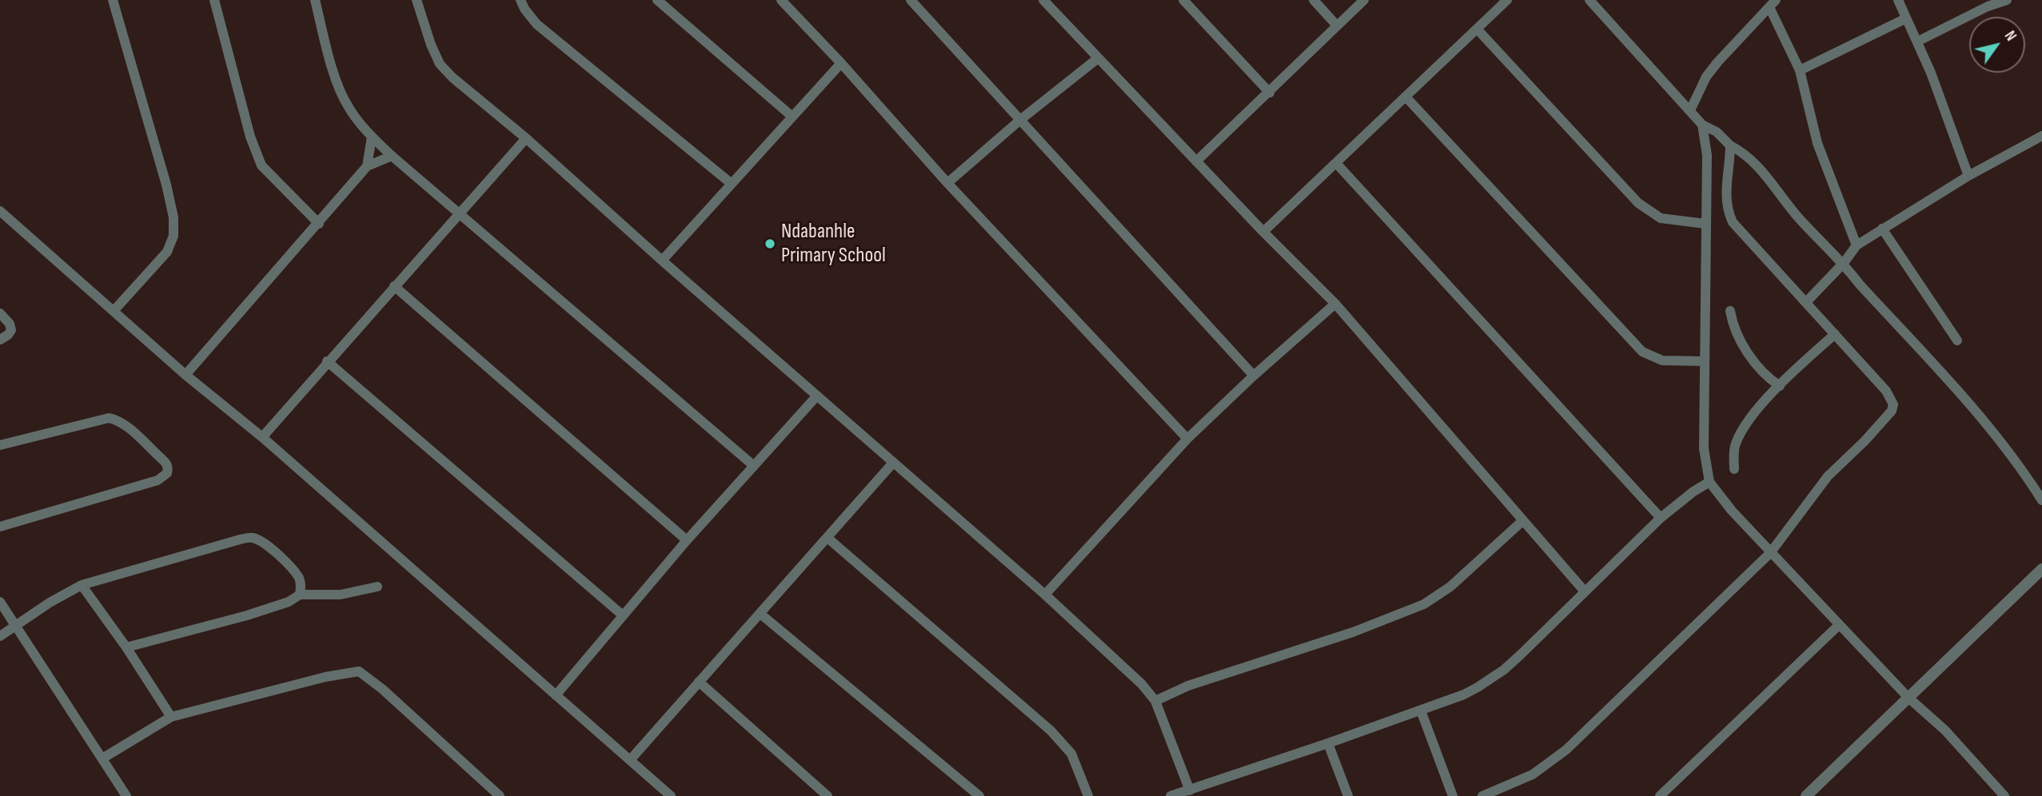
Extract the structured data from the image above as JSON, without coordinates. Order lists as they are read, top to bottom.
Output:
{
  "places": ["Ndabanhle Primary School"],
  "north": "top right"
}
